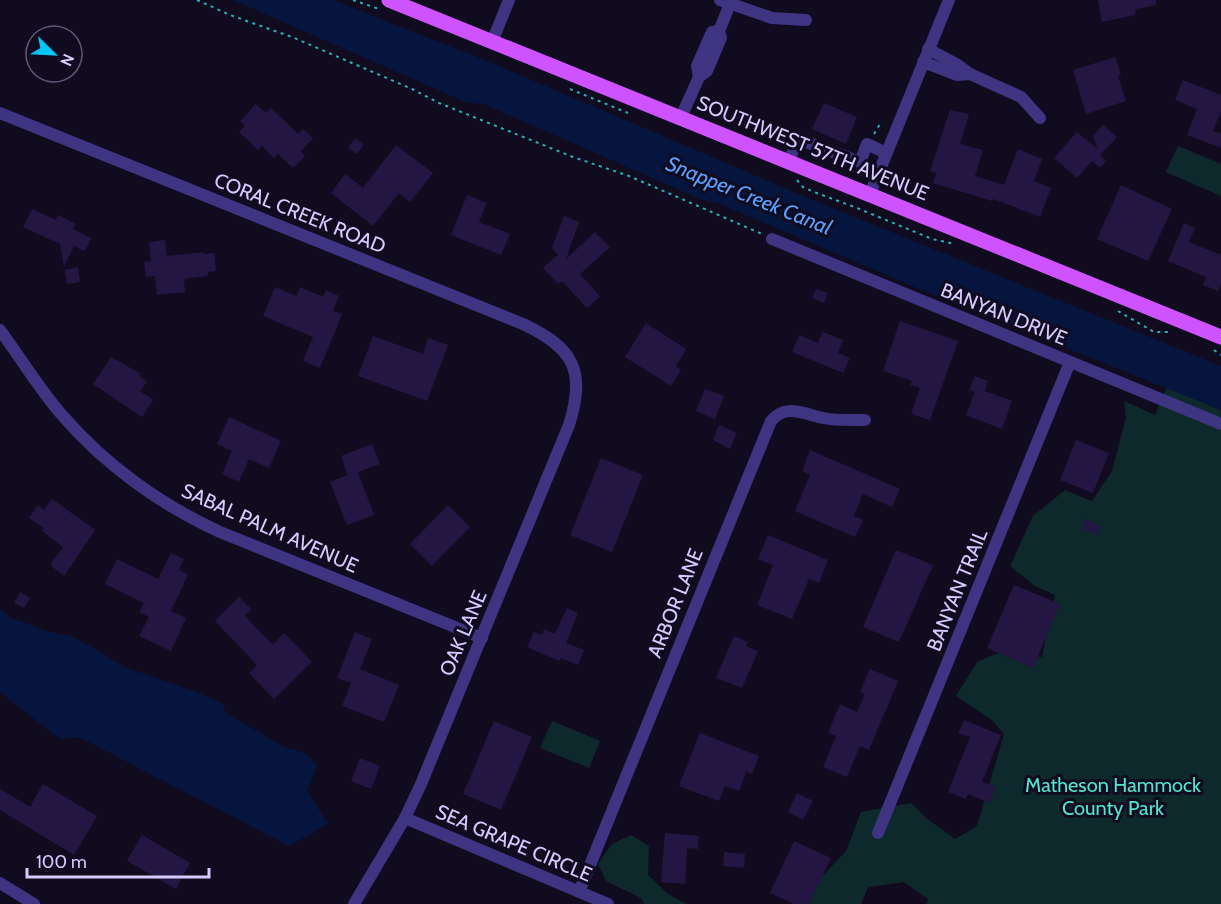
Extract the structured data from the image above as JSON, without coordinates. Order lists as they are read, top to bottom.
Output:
{
  "streets": {
    "main road": ["SOUTHWEST 57TH AVENUE"],
    "street": [
      "CORAL CREEK ROAD",
      "BANYAN DRIVE",
      "SABAL PALM AVENUE",
      "BANYAN TRAIL",
      "ARBOR LANE",
      "OAK LANE",
      "SEA GRAPE CIRCLE"
    ]
  },
  "crossings": [
    ["CORAL CREEK ROAD", "OAK LANE"],
    ["BANYAN DRIVE", "BANYAN TRAIL"],
    ["SABAL PALM AVENUE", "OAK LANE"],
    ["ARBOR LANE", "SEA GRAPE CIRCLE"],
    ["OAK LANE", "SEA GRAPE CIRCLE"]
  ],
  "water": ["Snapper Creek Canal"],
  "parks": ["Matheson Hammock County Park"],
  "scale_bar": "100 m",
  "north": "bottom right"
}
